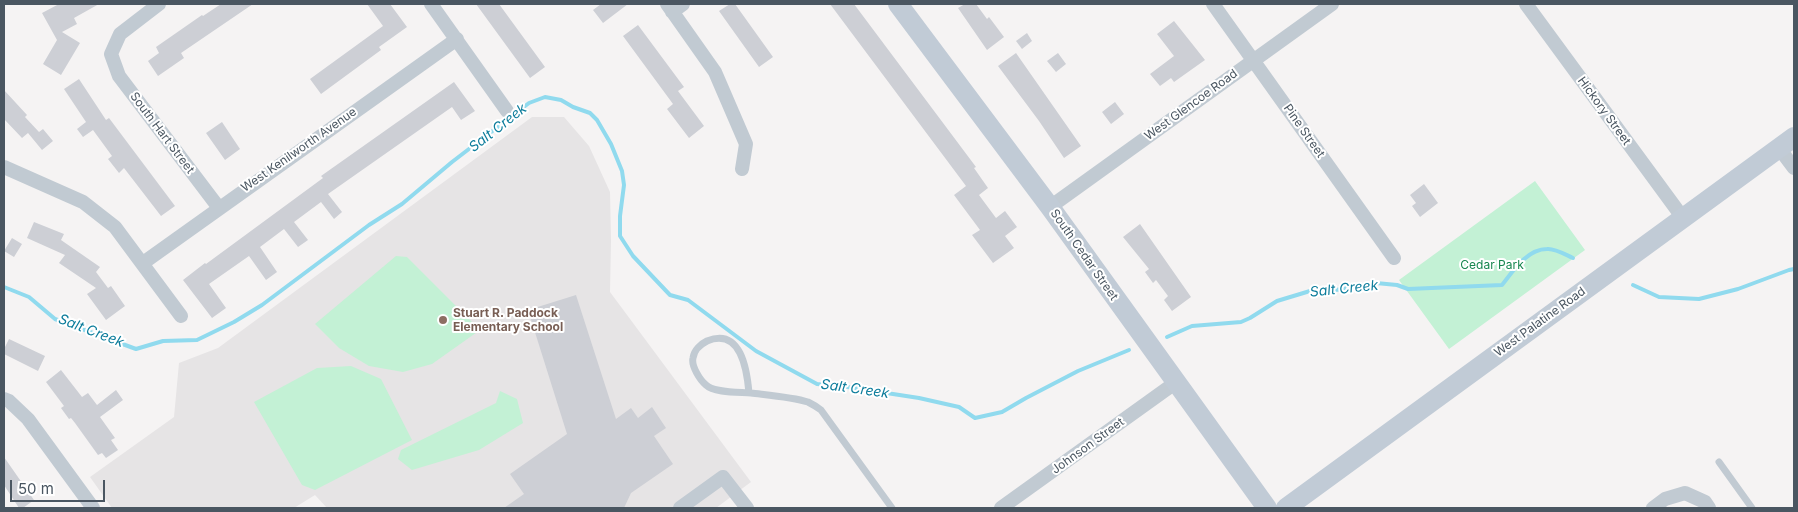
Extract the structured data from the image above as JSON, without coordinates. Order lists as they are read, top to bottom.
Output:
{
  "streets": {
    "street": [
      "West Glencoe Road",
      "Hickory Street",
      "Pine Street",
      "South Hart Street",
      "West Kenilworth Avenue",
      "South Cedar Street",
      "West Palatine Road",
      "Johnson Street"
    ]
  },
  "crossings": [
    ["West Glencoe Road", "Pine Street"],
    ["West Glencoe Road", "South Cedar Street"],
    ["Hickory Street", "West Palatine Road"],
    ["South Hart Street", "West Kenilworth Avenue"],
    ["South Cedar Street", "Johnson Street"]
  ],
  "water": ["Salt Creek"],
  "parks": ["Cedar Park"],
  "places": ["Stuart R. Paddock Elementary School"],
  "scale_bar": "50 m"
}
